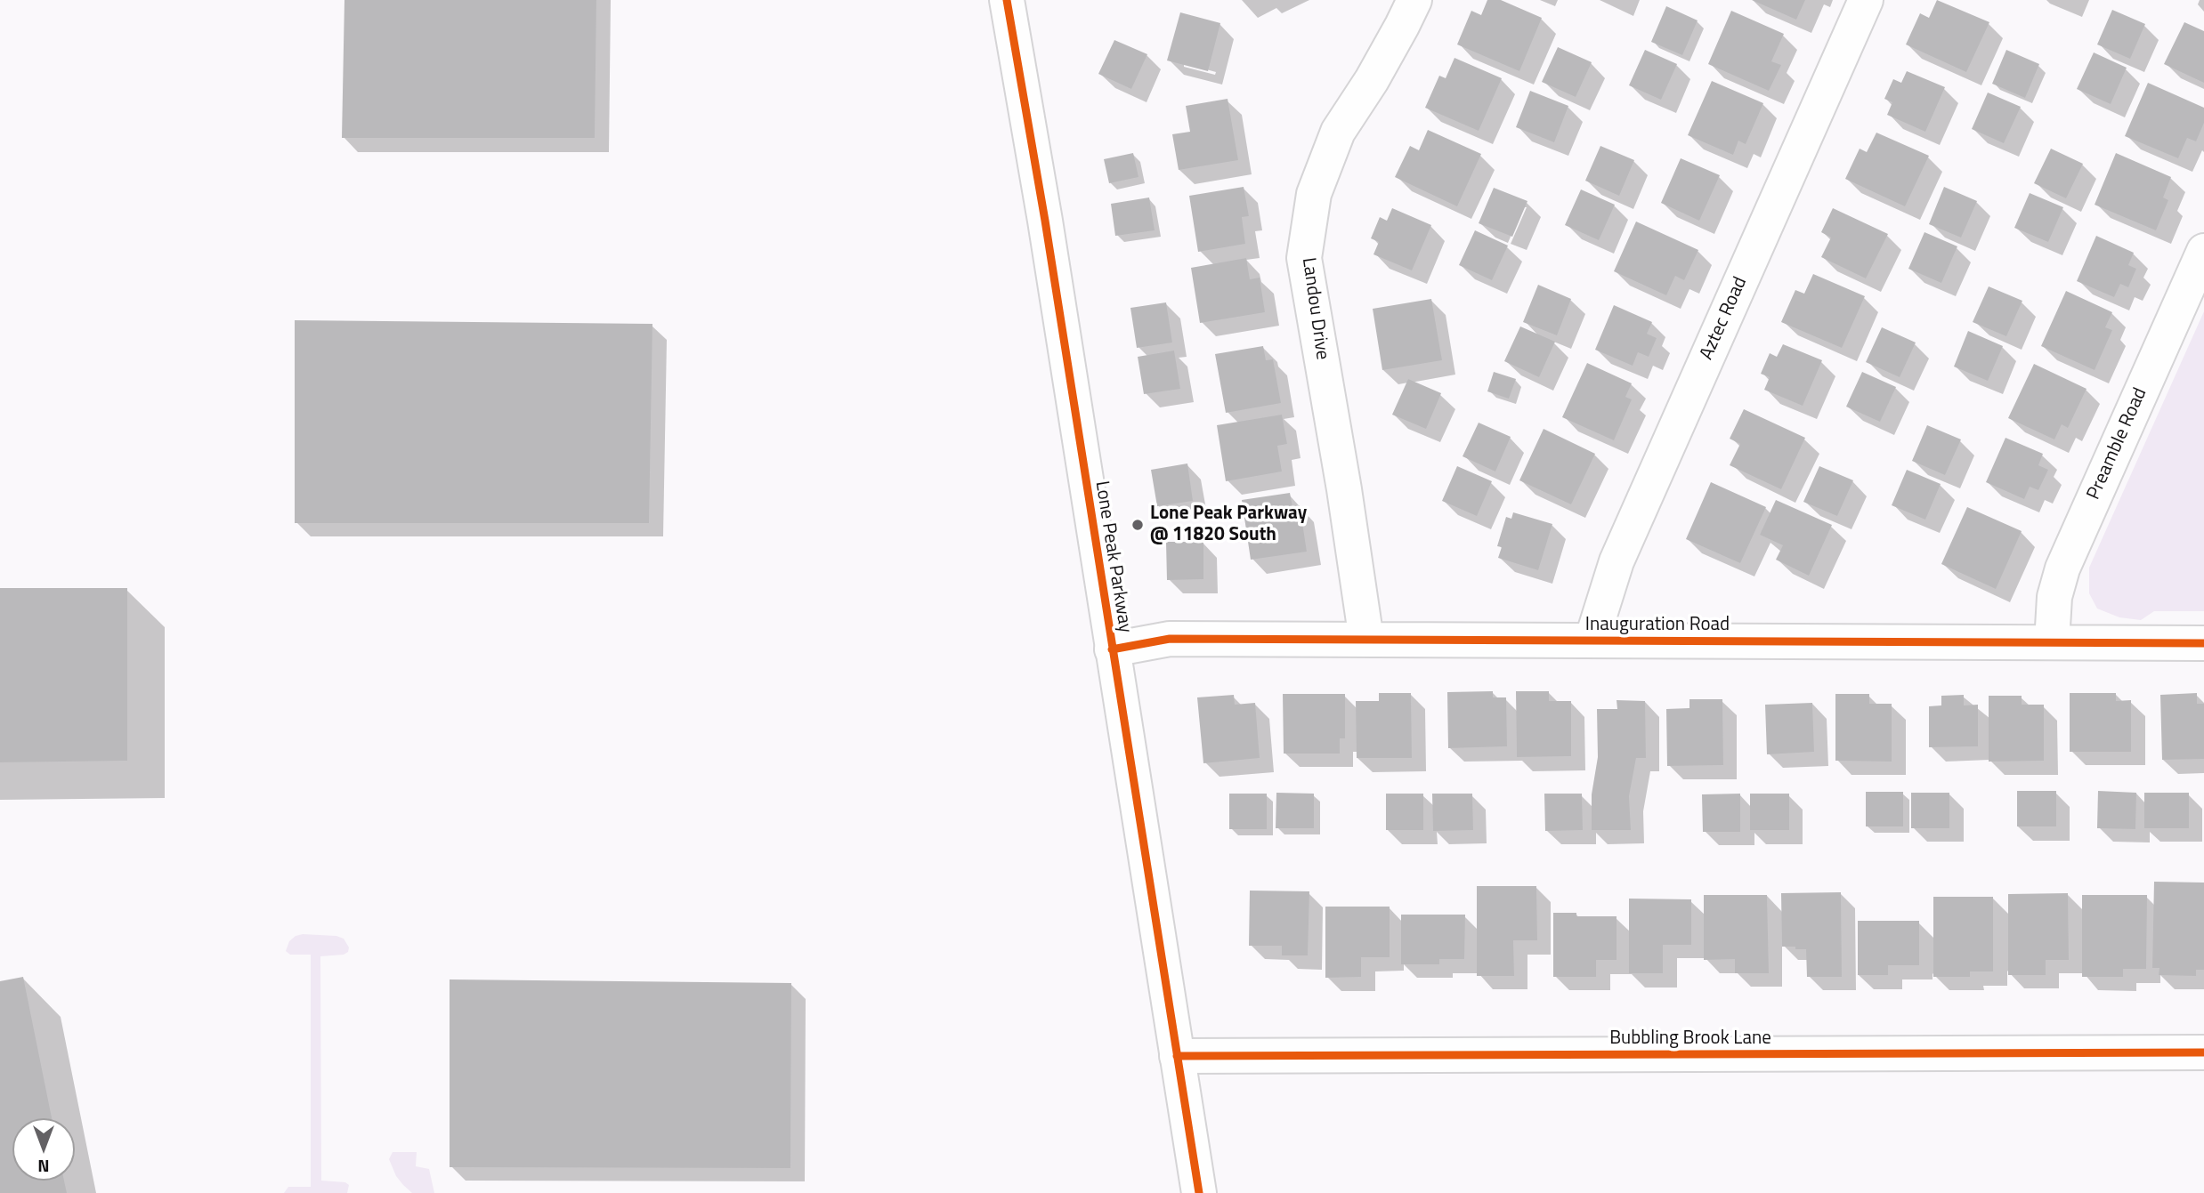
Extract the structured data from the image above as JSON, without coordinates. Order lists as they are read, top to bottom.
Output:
{
  "streets": {
    "street": [
      "Landou Drive",
      "Aztec Road",
      "Preamble Road",
      "Lone Peak Parkway",
      "Inauguration Road",
      "Bubbling Brook Lane"
    ]
  },
  "crossings": [
    ["Landou Drive", "Inauguration Road"],
    ["Aztec Road", "Inauguration Road"],
    ["Preamble Road", "Inauguration Road"],
    ["Lone Peak Parkway", "Inauguration Road"],
    ["Lone Peak Parkway", "Bubbling Brook Lane"]
  ],
  "places": ["Lone Peak Parkway @ 11820 South"],
  "north": "bottom"
}
